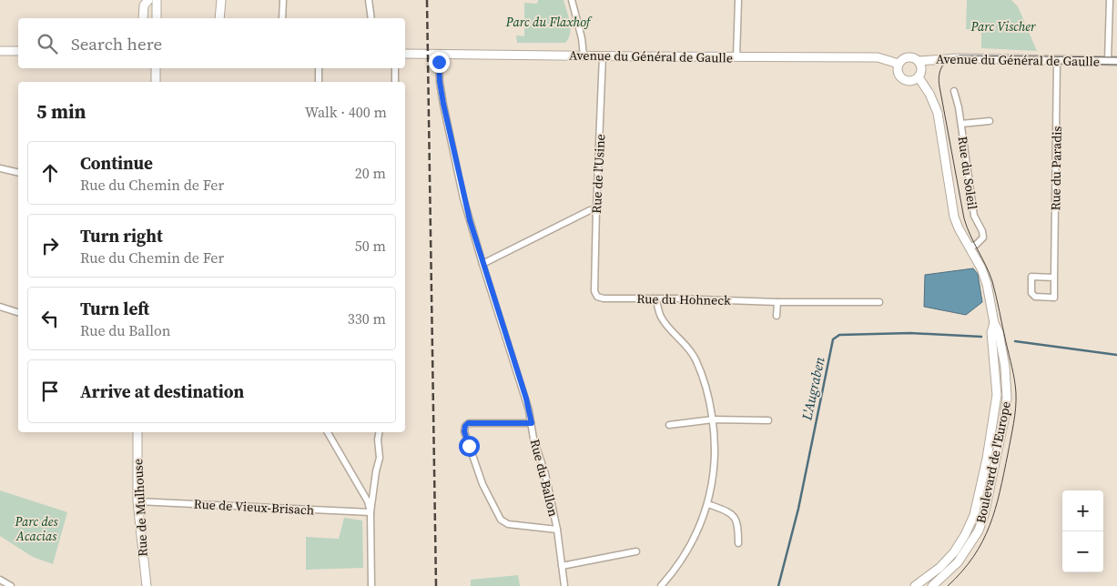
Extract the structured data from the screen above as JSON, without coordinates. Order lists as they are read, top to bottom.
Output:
{
  "streets": {
    "main road": ["Avenue du Général de Gaulle", "Boulevard de l'Europe", "Rue de Mulhouse"],
    "street": [
      "Rue du Paradis",
      "Rue du Soleil",
      "Rue de l'Usine",
      "Rue du Hohneck",
      "Rue du Ballon",
      "Rue de Vieux-Brisach"
    ]
  },
  "crossings": [
    ["Avenue du Général de Gaulle", "Rue du Paradis"],
    ["Avenue du Général de Gaulle", "Rue de l'Usine"],
    ["Avenue du Général de Gaulle", "Boulevard de l'Europe"],
    ["Avenue du Général de Gaulle", "Rue du Ballon"],
    ["Rue du Soleil", "Boulevard de l'Europe"],
    ["Rue de l'Usine", "Rue du Hohneck"],
    ["Rue de Vieux-Brisach", "Rue de Mulhouse"]
  ],
  "water": ["L'Augraben"],
  "parks": ["Parc du Flaxhof", "Parc Vischer", "Parc des Acacias"],
  "page": {
    "search": "Search here",
    "heading": ["5 min", "Walk · 400 m"],
    "list": [
      ["Continue", "Rue du Chemin de Fer", "20 m"],
      ["Turn right", "Rue du Chemin de Fer", "50 m"],
      ["Turn left", "Rue du Ballon", "330 m"],
      "Arrive at destination"
    ],
    "map_buttons": ["+", "−"]
  }
}
